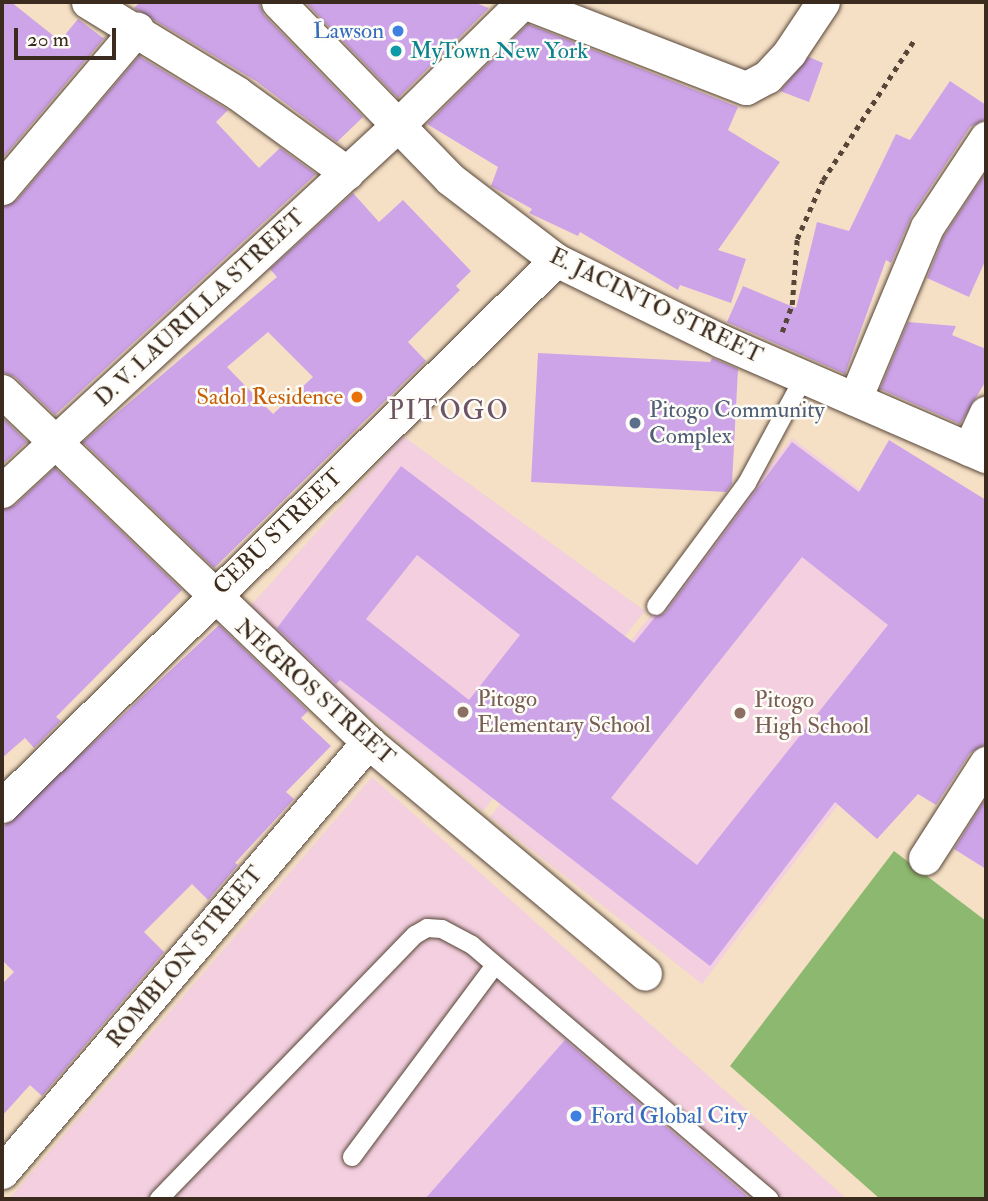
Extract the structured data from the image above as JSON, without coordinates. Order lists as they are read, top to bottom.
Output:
{
  "streets": {
    "street": [
      "E. JACINTO STREET",
      "D. V. LAURILLA STREET",
      "CEBU STREET",
      "NEGROS STREET",
      "ROMBLON STREET"
    ]
  },
  "crossings": [
    ["E. JACINTO STREET", "D. V. LAURILLA STREET"],
    ["E. JACINTO STREET", "CEBU STREET"],
    ["D. V. LAURILLA STREET", "NEGROS STREET"],
    ["CEBU STREET", "NEGROS STREET"],
    ["NEGROS STREET", "ROMBLON STREET"]
  ],
  "districts": ["PITOGO"],
  "places": [
    "Lawson",
    "MyTown New York",
    "Sadol Residence",
    "Pitogo Community Complex",
    "Pitogo Elementary School",
    "Pitogo High School",
    "Ford Global City"
  ],
  "scale_bar": "20 m"
}
